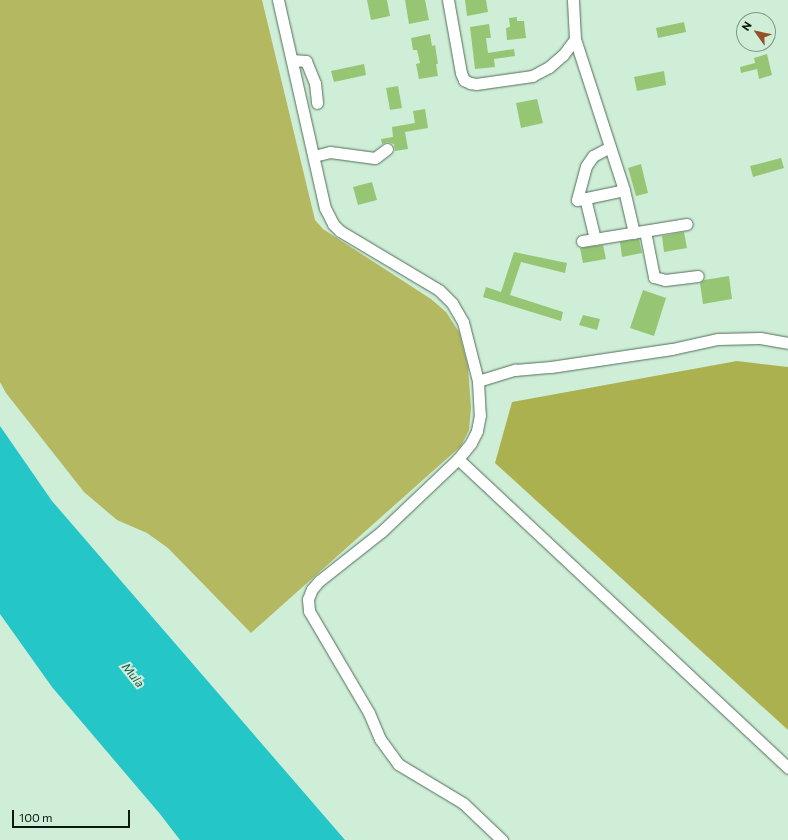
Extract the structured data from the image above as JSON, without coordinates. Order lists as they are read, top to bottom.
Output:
{
  "water": ["Mula"],
  "scale_bar": "100 m",
  "north": "top left"
}
